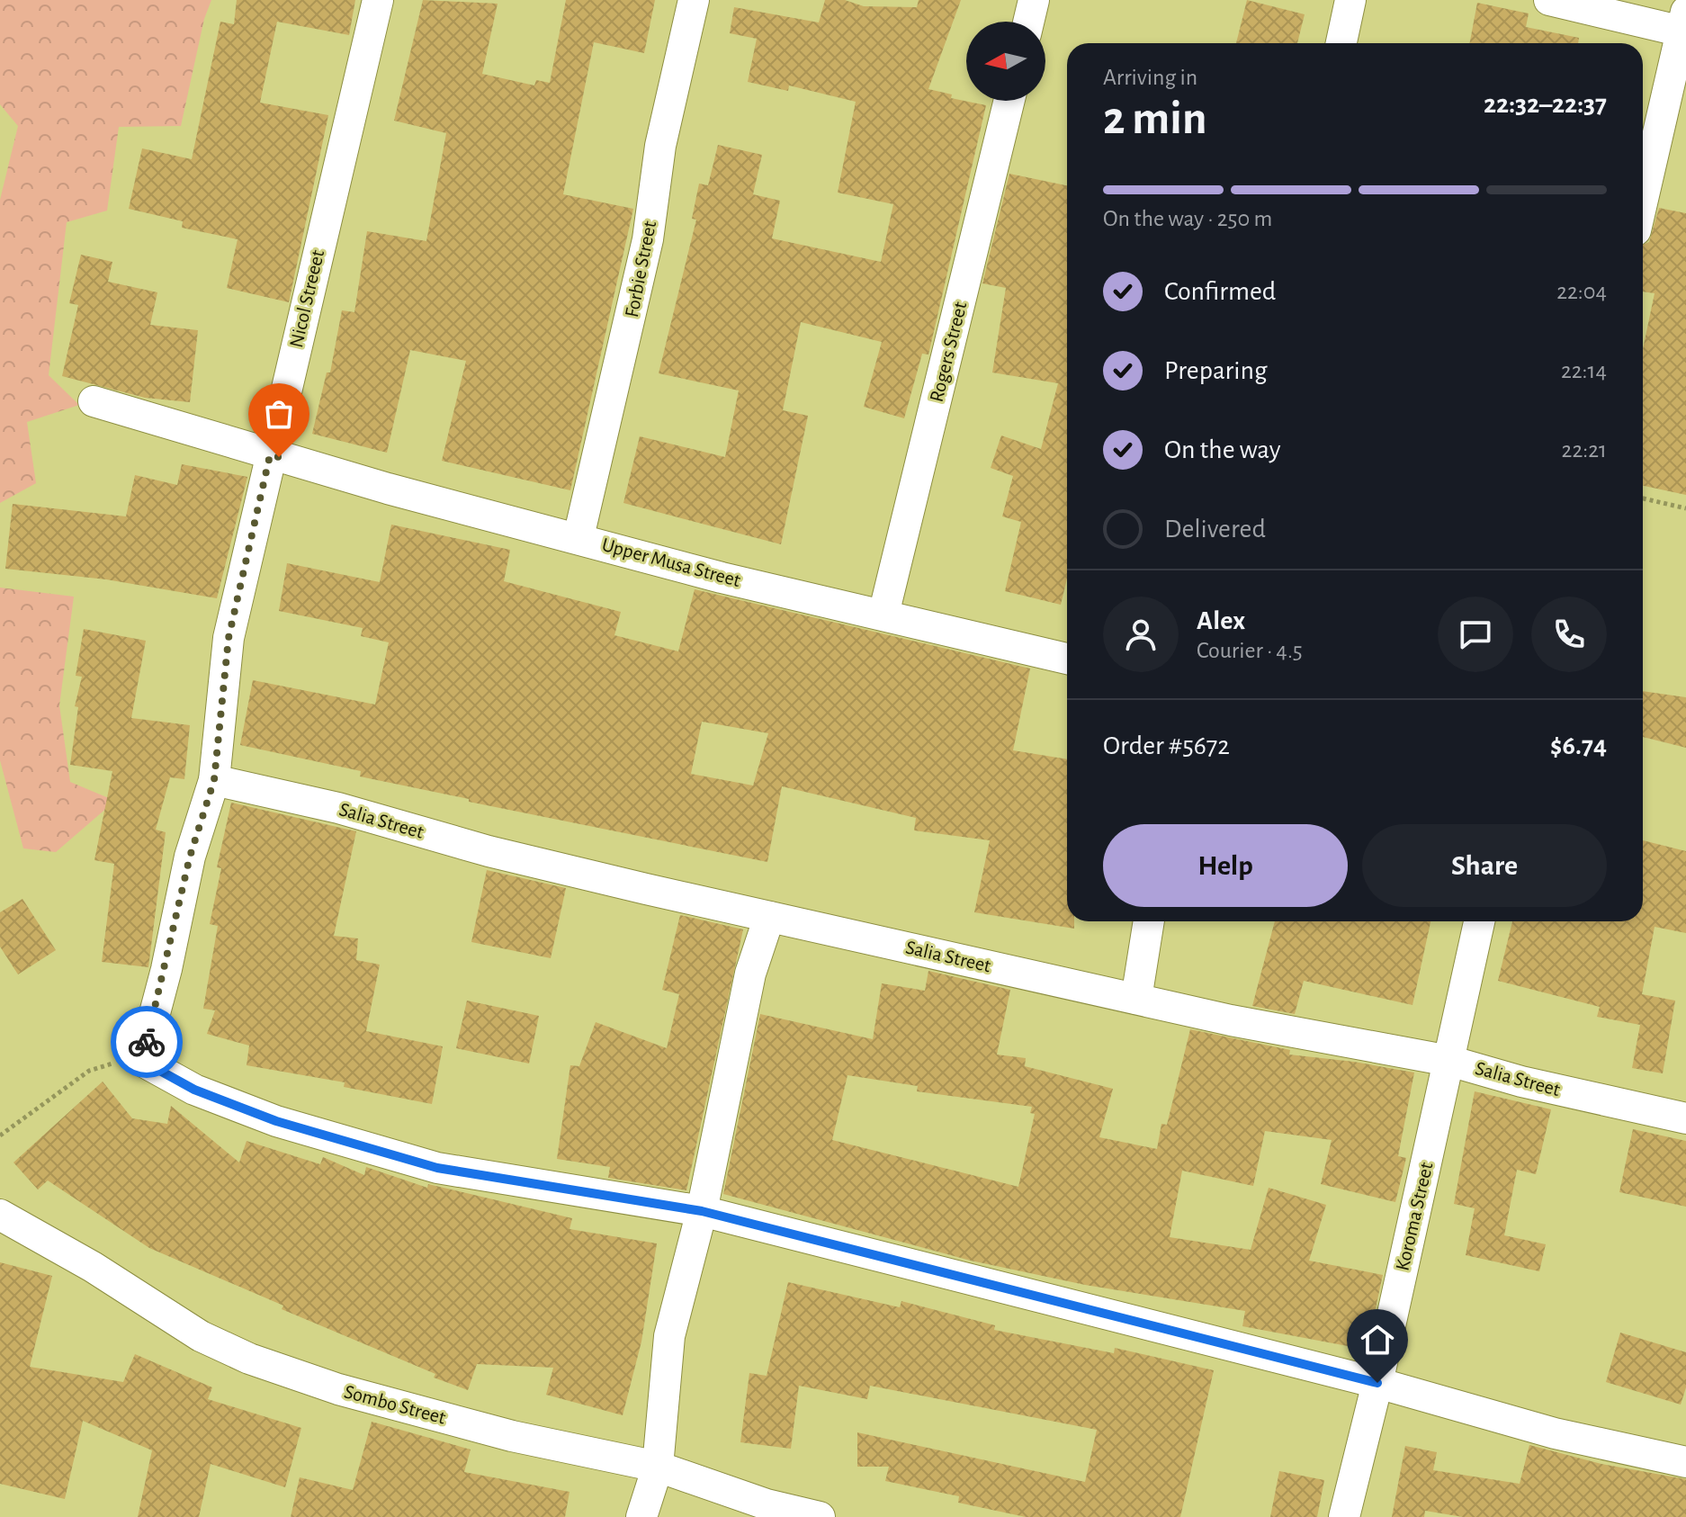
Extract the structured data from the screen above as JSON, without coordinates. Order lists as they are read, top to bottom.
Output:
{
  "streets": {
    "street": [
      "Forbie Street",
      "Nicol Streeet",
      "Rogers Street",
      "Upper Musa Street",
      "Salia Street",
      "Koroma Street",
      "Sombo Street"
    ]
  },
  "crossings": [
    ["Forbie Street", "Upper Musa Street"],
    ["Nicol Streeet", "Upper Musa Street"],
    ["Nicol Streeet", "Salia Street"],
    ["Rogers Street", "Upper Musa Street"],
    ["Salia Street", "Koroma Street"]
  ],
  "north": "left",
  "page": {
    "heading": ["2 min", "Arriving in", "22:32–22:37"],
    "panel": [
      "Alex",
      "Courier · 4.5",
      "Order #5672",
      "$6.74"
    ],
    "bar": "On the way · 250 m",
    "list": [
      ["Confirmed", "22:04"],
      ["Preparing", "22:14"],
      ["On the way", "22:21"],
      "Delivered"
    ],
    "buttons": ["Help", "Share"]
  }
}
